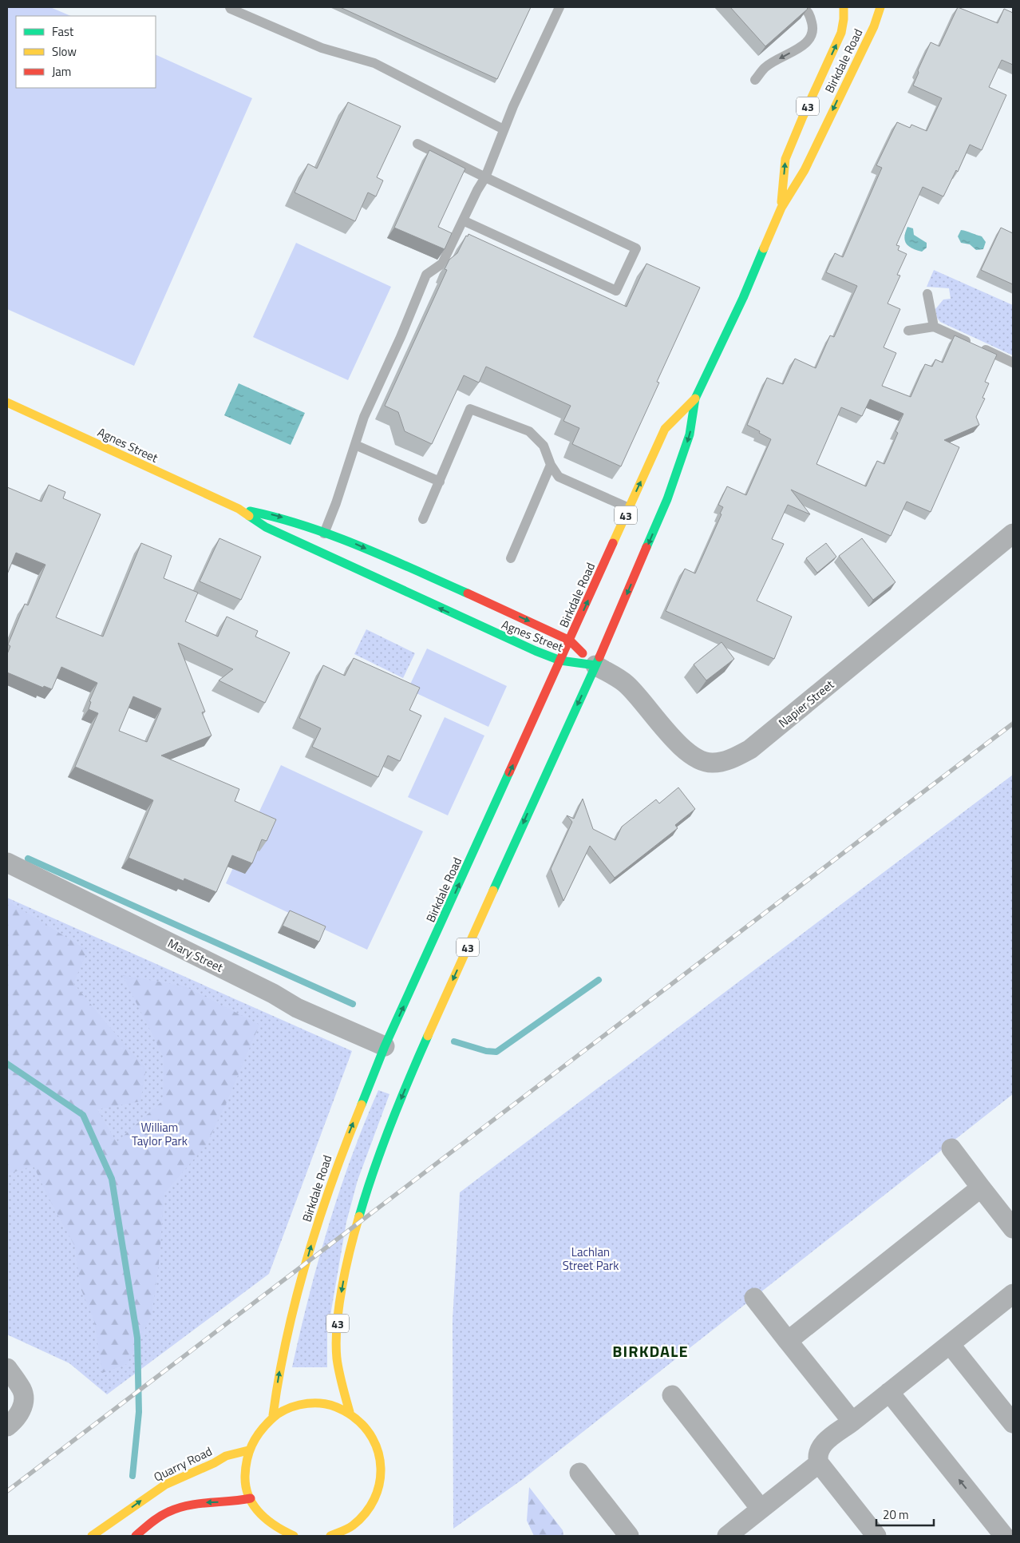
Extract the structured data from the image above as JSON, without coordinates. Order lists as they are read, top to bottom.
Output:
{
  "streets": {
    "main road": [
      "Birkdale Road",
      "43",
      "Agnes Street",
      "Quarry Road"
    ],
    "street": ["Napier Street", "Mary Street"]
  },
  "crossings": [
    ["Birkdale Road", "Agnes Street"],
    ["Birkdale Road", "Napier Street"],
    ["Birkdale Road", "Mary Street"],
    ["Agnes Street", "Napier Street"]
  ],
  "districts": ["BIRKDALE"],
  "parks": ["William Taylor Park", "Lachlan Street Park"],
  "legend": ["Fast", "Slow", "Jam"],
  "scale_bar": "20 m"
}
